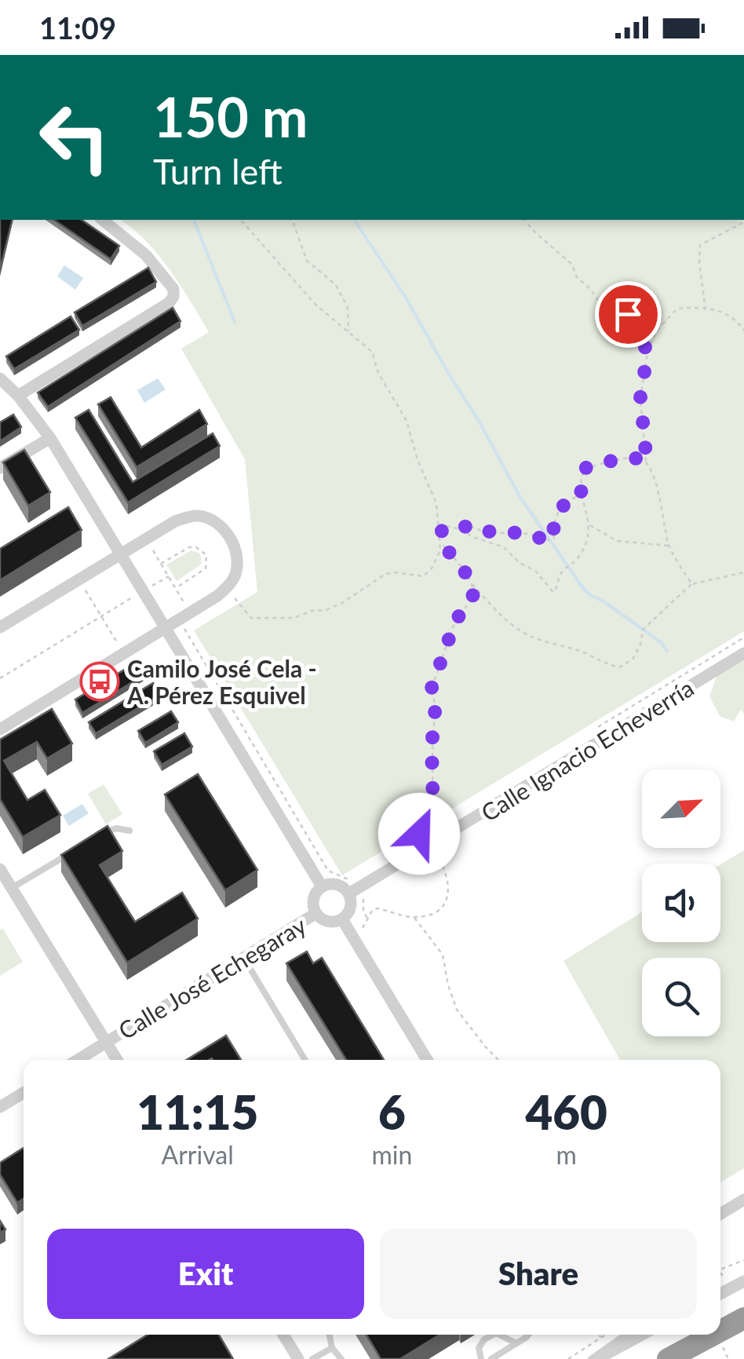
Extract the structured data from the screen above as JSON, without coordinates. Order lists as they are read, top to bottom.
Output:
{
  "streets": {
    "street": ["Calle Ignacio Echeverría", "Calle José Echegaray"]
  },
  "crossings": [
    ["Calle Ignacio Echeverría", "Calle José Echegaray"]
  ],
  "places": {
    "bus stop": ["Camilo José Cela - A. Pérez Esquivel"]
  },
  "north": "top right",
  "page": {
    "status": "11:09",
    "turn": ["150 m", "Turn left"],
    "eta": [
      "11:15",
      "Arrival",
      "6",
      "min",
      "460",
      "m"
    ],
    "buttons": ["Exit", "Share"]
  }
}
